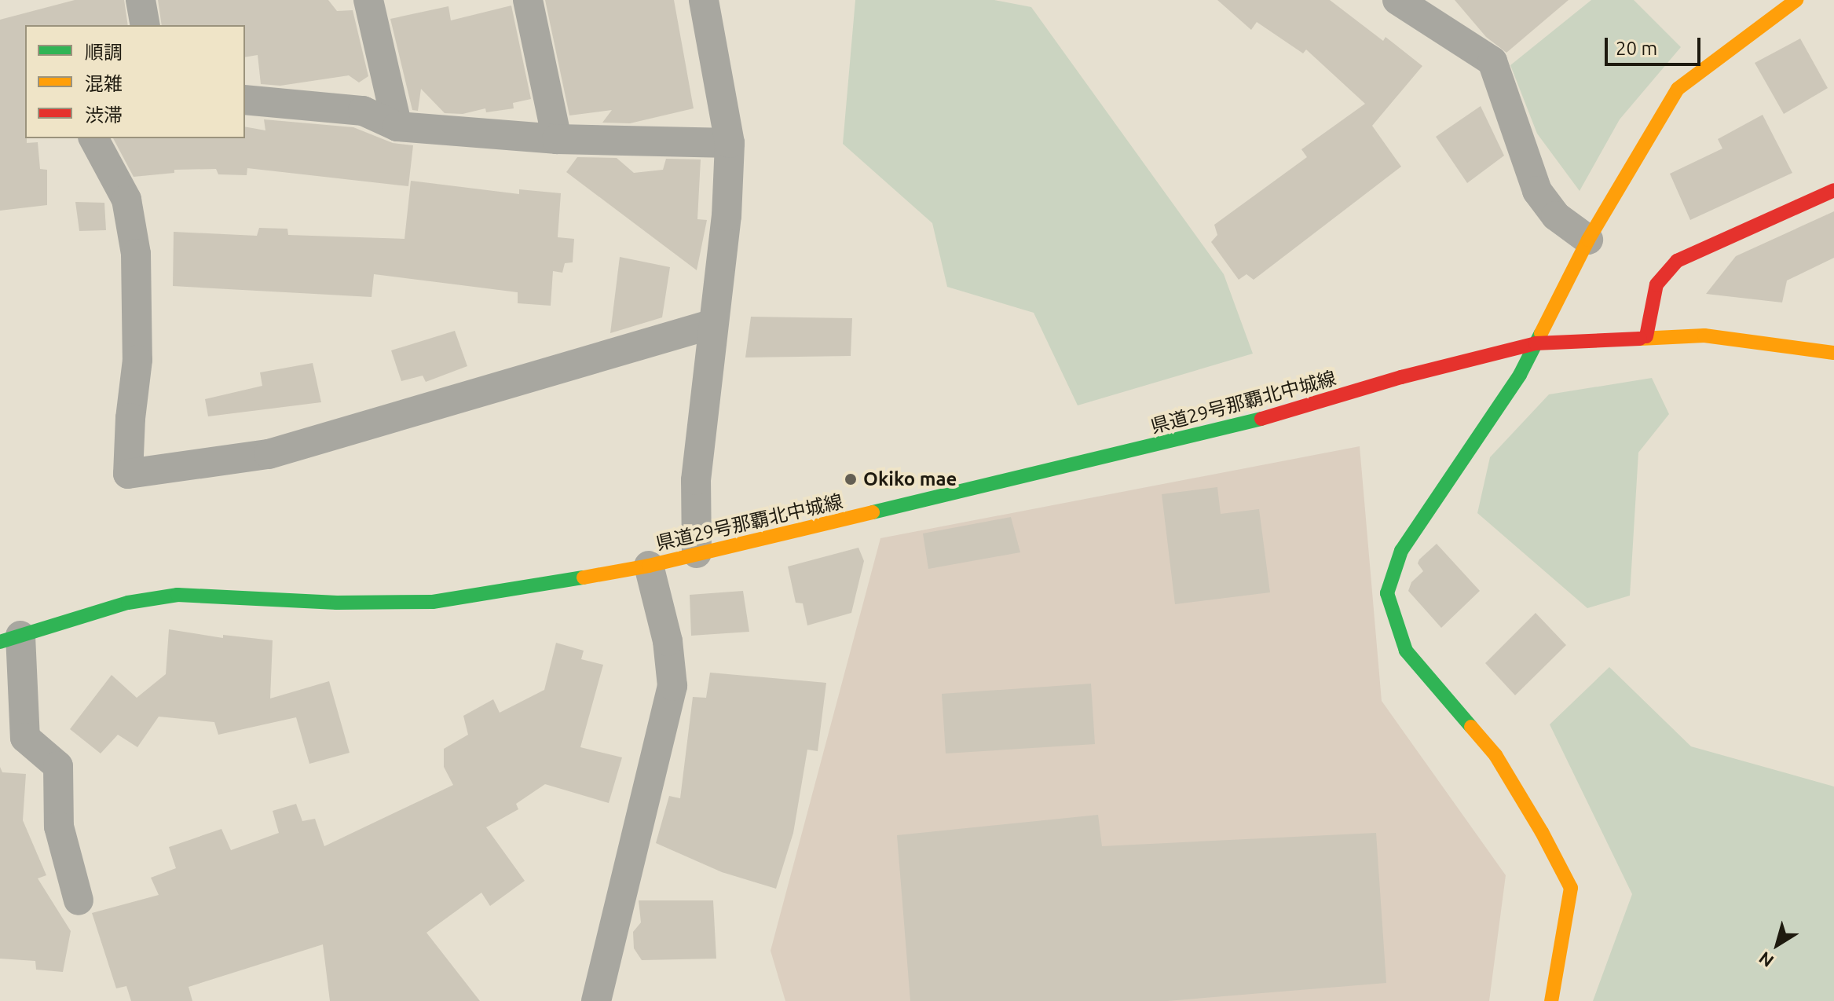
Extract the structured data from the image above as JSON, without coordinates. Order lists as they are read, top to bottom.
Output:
{
  "streets": {
    "main road": ["県道29号那覇北中城線"]
  },
  "places": ["Okiko mae"],
  "legend": ["順調", "混雑", "渋滞"],
  "scale_bar": "20 m",
  "north": "bottom left"
}
